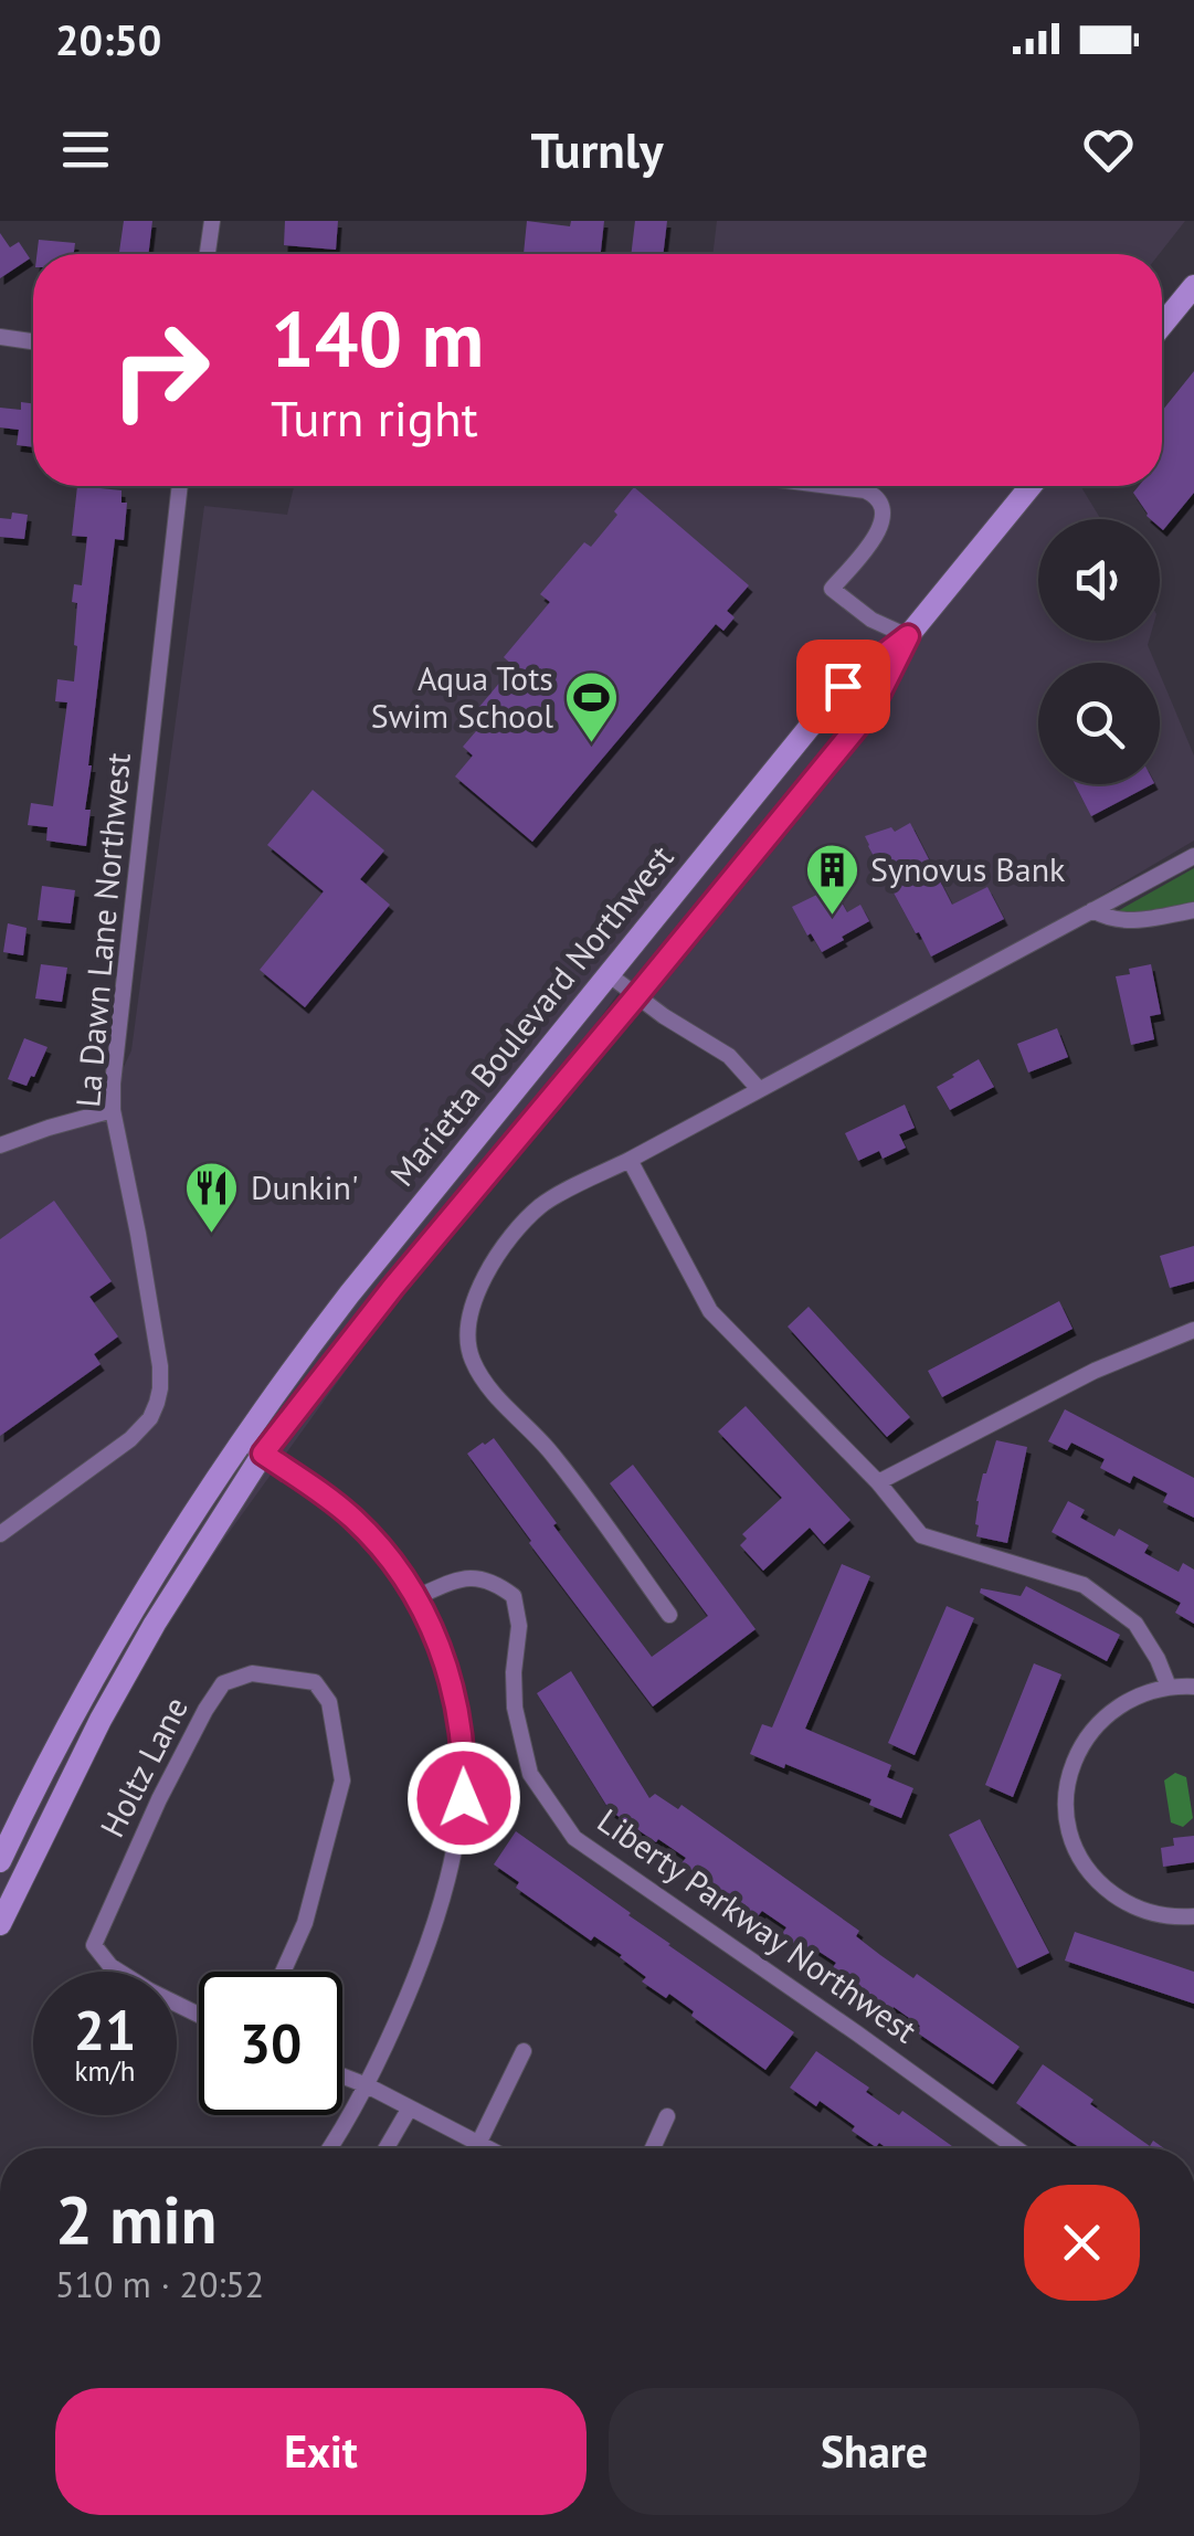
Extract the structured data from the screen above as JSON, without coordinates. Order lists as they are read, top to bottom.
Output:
{
  "streets": {
    "main road": ["Marietta Boulevard Northwest"],
    "street": ["La Dawn Lane Northwest", "Holtz Lane", "Liberty Parkway Northwest"]
  },
  "places": {
    "sports": ["Aqua Tots Swim School"],
    "building": ["Synovus Bank"],
    "restaurant": ["Dunkin'"]
  },
  "page": {
    "status": "20:50",
    "header": "Turnly",
    "turn": ["140 m", "Turn right"],
    "speed": "21 km/h",
    "limit": "30",
    "heading": ["2 min", "510 m · 20:52"],
    "buttons": ["Exit", "Share"]
  }
}
